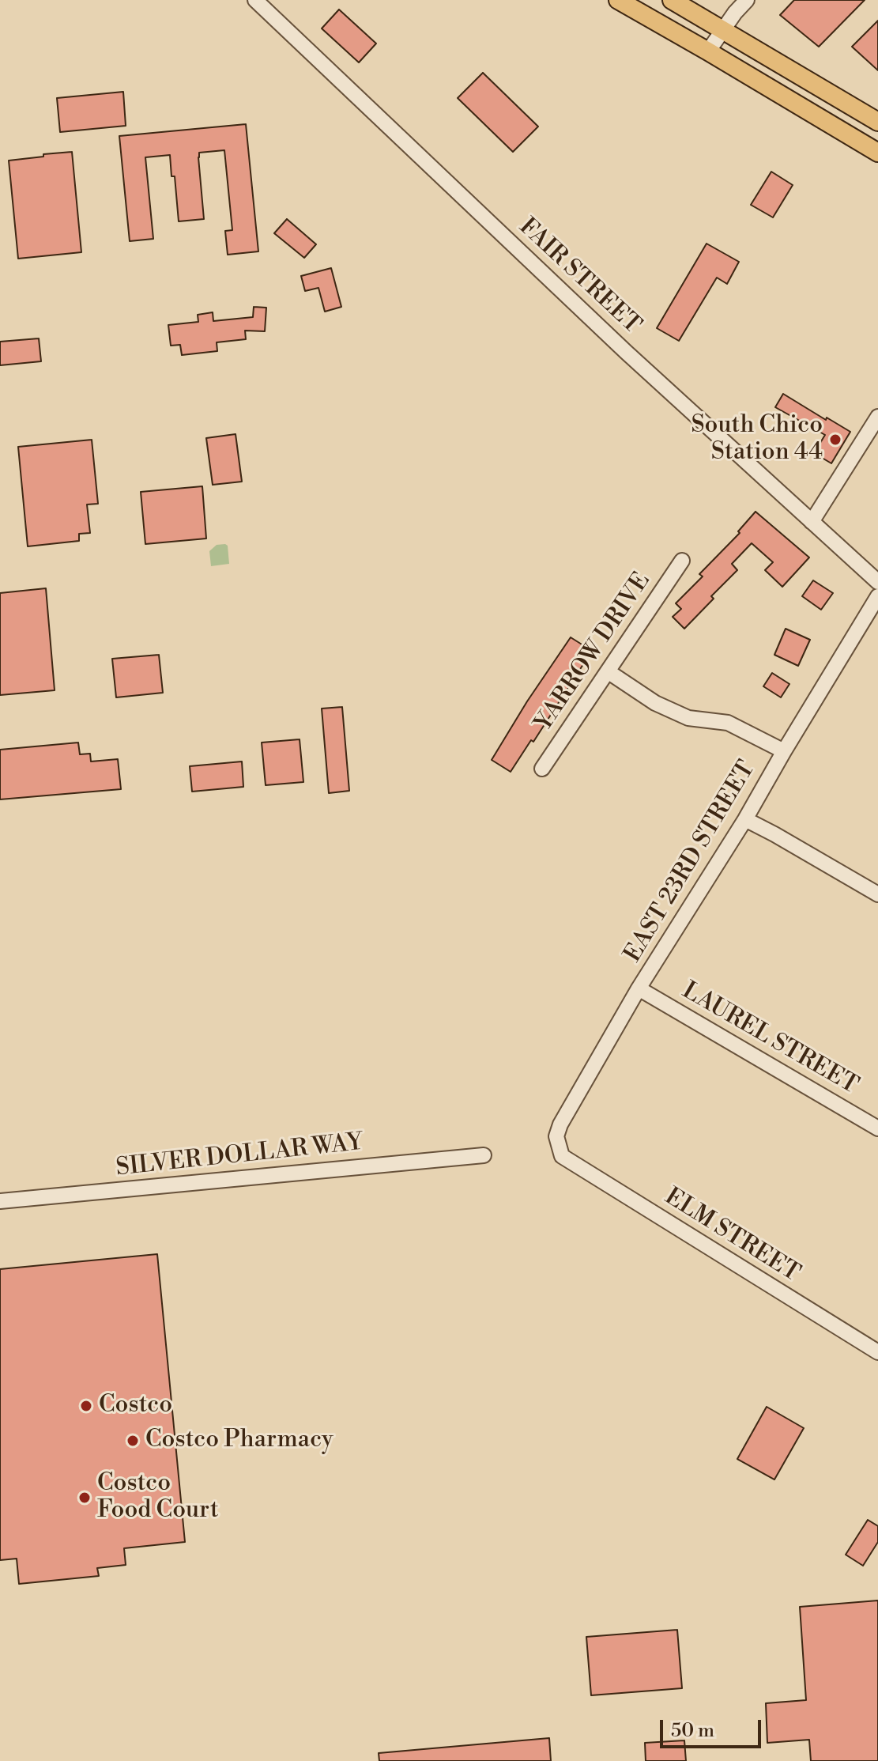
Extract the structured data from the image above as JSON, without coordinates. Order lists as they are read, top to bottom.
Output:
{
  "streets": {
    "street": [
      "FAIR STREET",
      "YARROW DRIVE",
      "EAST 23RD STREET",
      "LAUREL STREET",
      "SILVER DOLLAR WAY",
      "ELM STREET"
    ]
  },
  "crossings": [
    ["EAST 23RD STREET", "LAUREL STREET"],
    ["EAST 23RD STREET", "ELM STREET"]
  ],
  "places": [
    "South Chico Station 44",
    "Costco",
    "Costco Pharmacy",
    "Costco Food Court"
  ],
  "scale_bar": "50 m"
}
